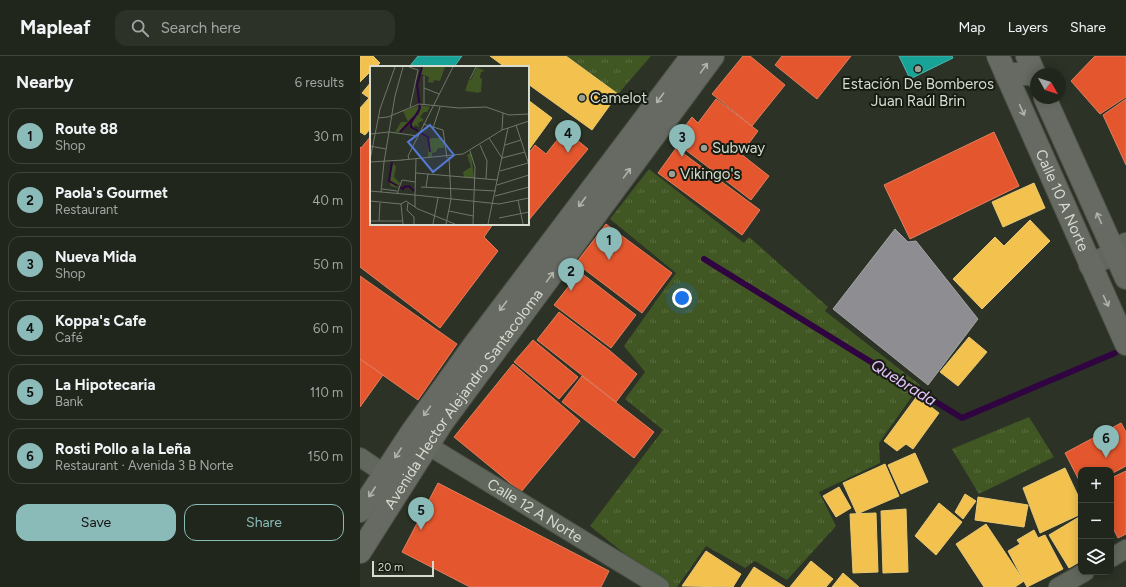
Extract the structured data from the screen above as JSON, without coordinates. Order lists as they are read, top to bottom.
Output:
{
  "streets": {
    "main road": ["Calle 10 A Norte", "Avenida Hector Alejandro Santacoloma"],
    "street": ["Calle 12 A Norte"]
  },
  "crossings": [
    ["Avenida Hector Alejandro Santacoloma", "Calle 12 A Norte"]
  ],
  "water": ["Quebrada"],
  "places": [
    "Estación De Bomberos Juan Raúl Brin",
    "Camelot",
    "Subway",
    "Vikingo's"
  ],
  "scale_bar": "20 m",
  "north": "bottom right",
  "page": {
    "header": "Mapleaf",
    "search": "Search here",
    "nav": ["Map", "Layers", "Share"],
    "heading": ["Nearby", "6 results"],
    "list": [
      {
        "mark": "1",
        "name": "Route 88",
        "note": "Shop",
        "value": "30 m"
      },
      {
        "mark": "2",
        "name": "Paola's Gourmet",
        "note": "Restaurant",
        "value": "40 m"
      },
      {
        "mark": "3",
        "name": "Nueva Mida",
        "note": "Shop",
        "value": "50 m"
      },
      {
        "mark": "4",
        "name": "Koppa's Cafe",
        "note": "Café",
        "value": "60 m"
      },
      {
        "mark": "5",
        "name": "La Hipotecaria",
        "note": "Bank",
        "value": "110 m"
      },
      {
        "mark": "6",
        "name": "Rosti Pollo a la Leña",
        "note": "Restaurant · Avenida 3 B Norte",
        "value": "150 m"
      }
    ],
    "pins": [
      "4",
      "3",
      "1",
      "2",
      "6",
      "5"
    ],
    "map_buttons": ["+", "−"],
    "buttons": ["Save", "Share"],
    "scale": "20 m"
  }
}
